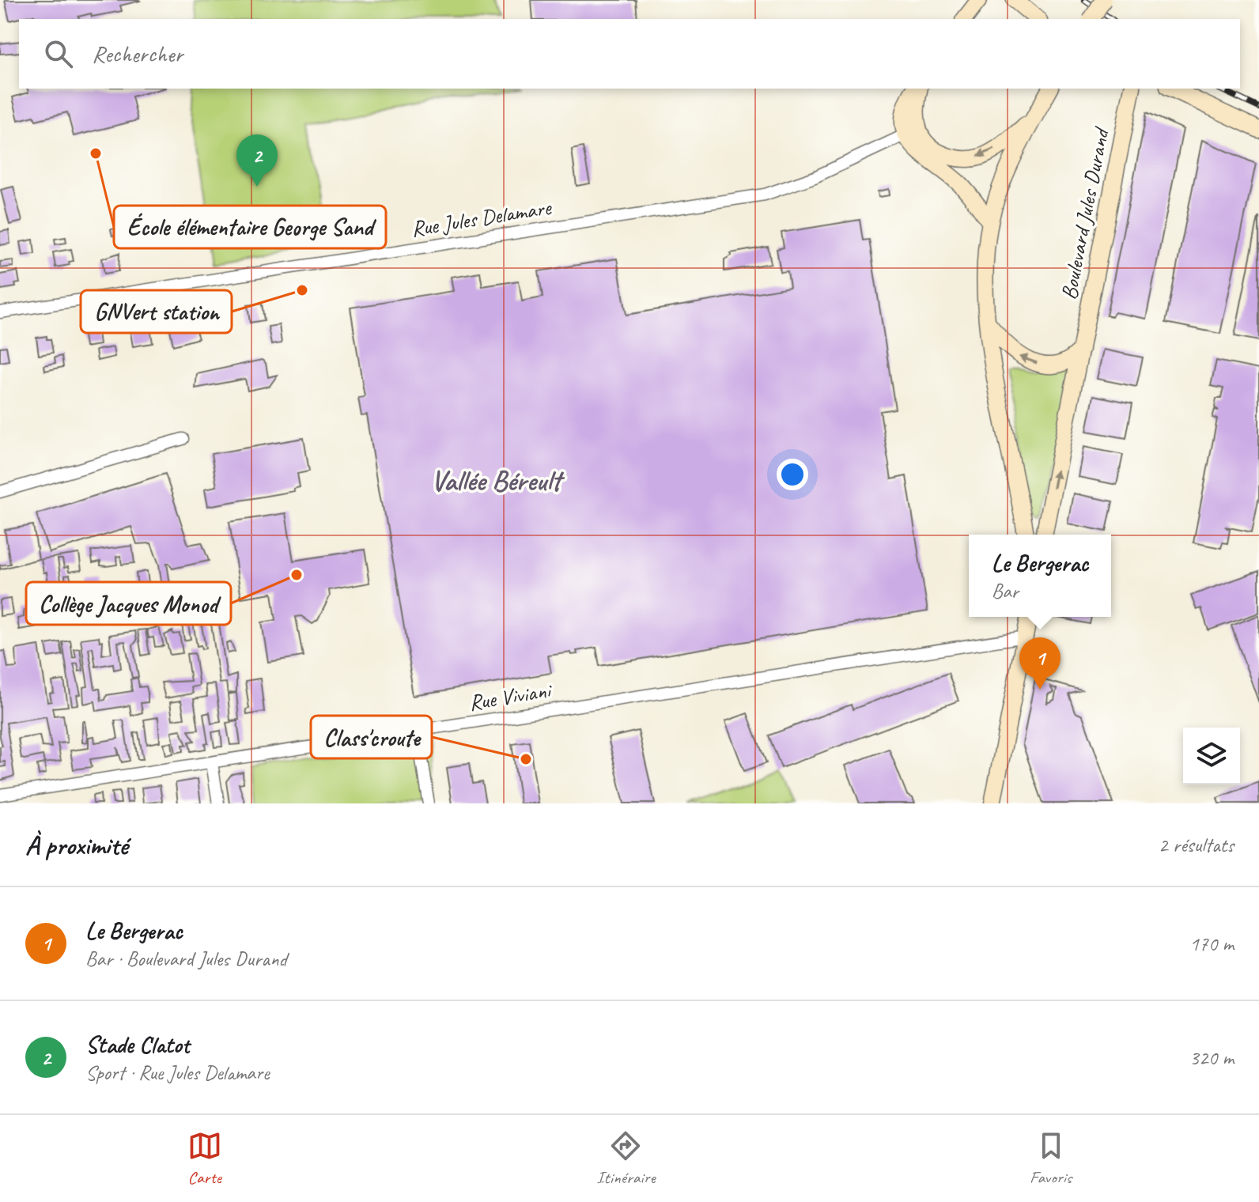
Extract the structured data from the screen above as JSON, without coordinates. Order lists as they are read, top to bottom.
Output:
{
  "streets": {
    "street": ["Boulevard Jules Durand", "Rue Jules Delamare", "Rue Viviani"]
  },
  "districts": ["Vallée Béreult"],
  "places": [
    "École élémentaire George Sand",
    "GNVert station",
    "Collège Jacques Monod",
    "Class'croute"
  ],
  "page": {
    "search": "Rechercher",
    "pins": ["2", "1"],
    "popup": ["Le Bergerac", "Bar"],
    "heading": ["À proximité", "2 résultats"],
    "list": [
      {
        "mark": "1",
        "name": "Le Bergerac",
        "note": "Bar · Boulevard Jules Durand",
        "value": "170 m"
      },
      {
        "mark": "2",
        "name": "Stade Clatot",
        "note": "Sport · Rue Jules Delamare",
        "value": "320 m"
      }
    ],
    "nav": ["Carte", "Itinéraire", "Favoris"]
  }
}
